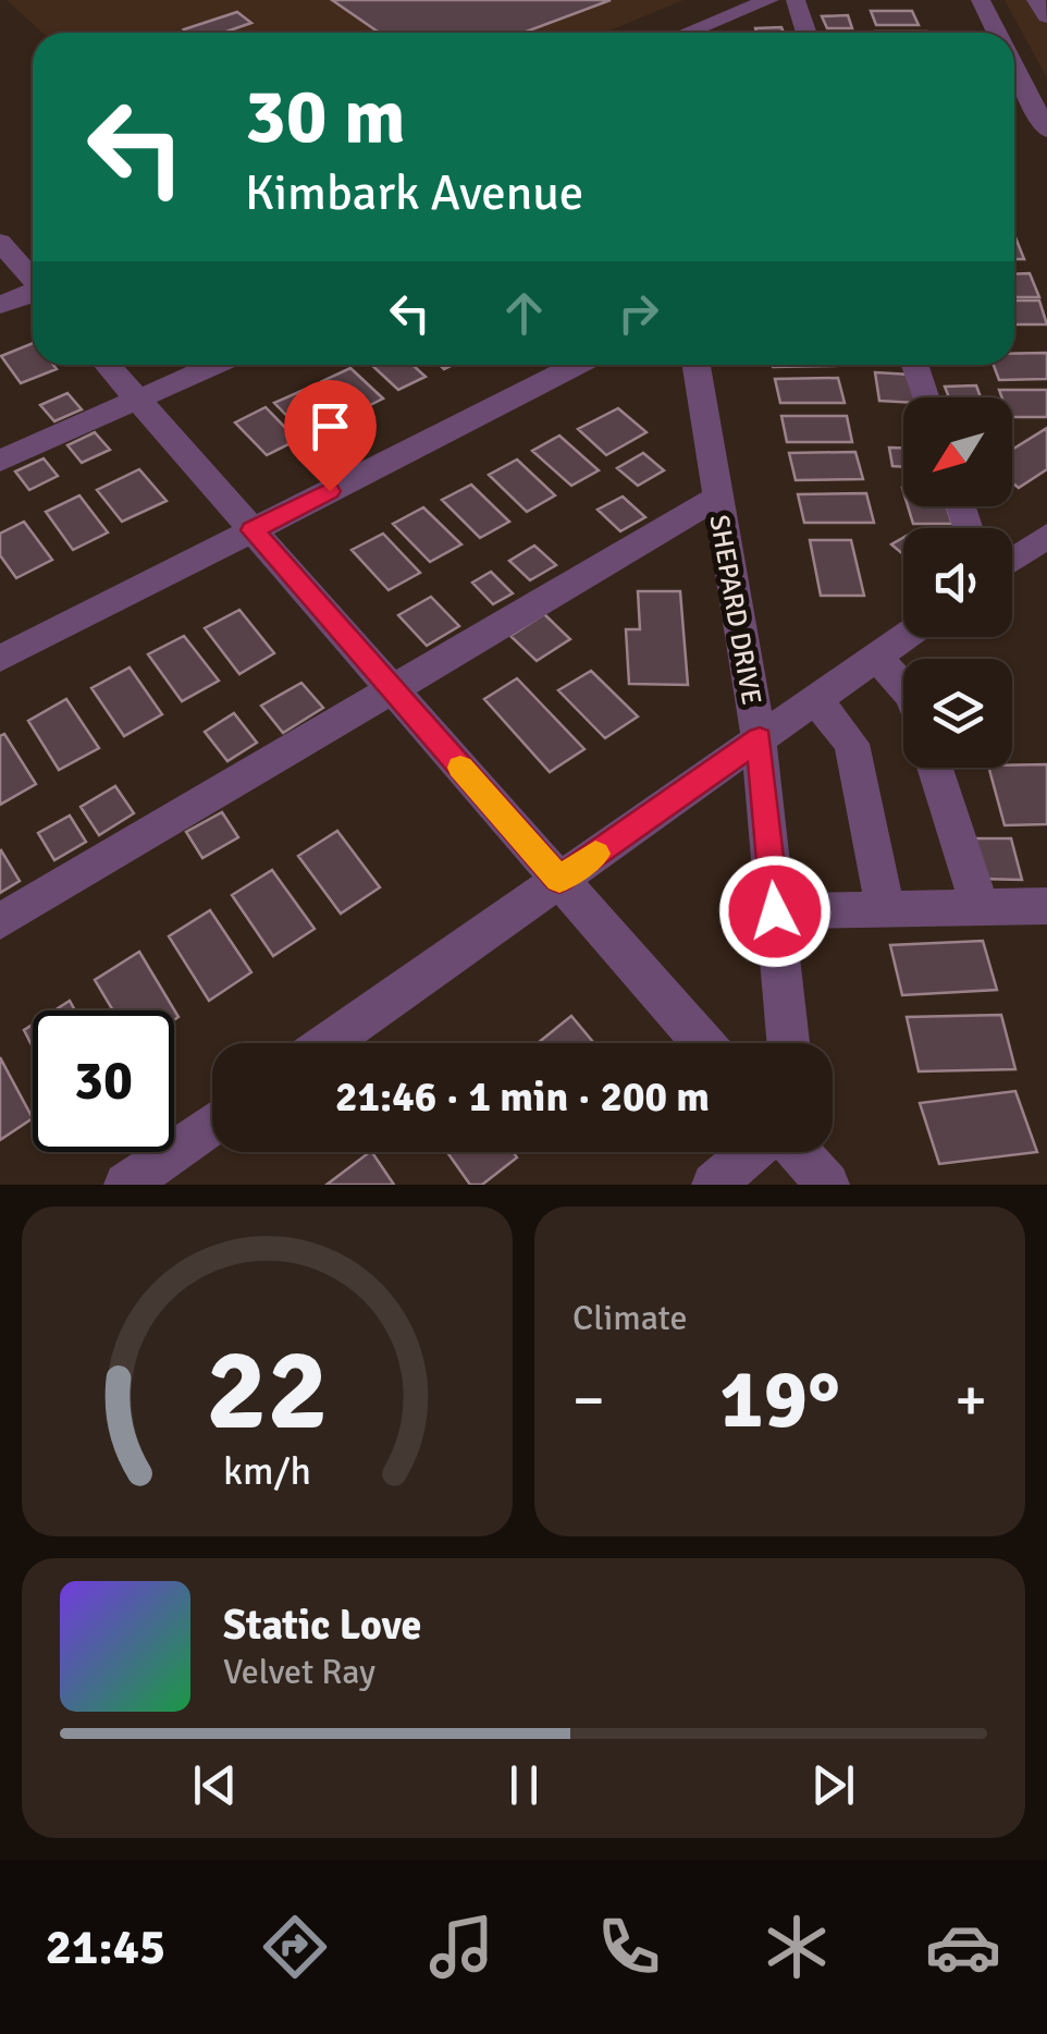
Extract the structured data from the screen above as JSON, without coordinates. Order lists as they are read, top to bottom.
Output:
{
  "streets": {
    "street": ["SHEPARD DRIVE"]
  },
  "north": "bottom left",
  "page": {
    "turn": ["30 m", "Kimbark Avenue"],
    "limit": "30",
    "trip": "21:46 · 1 min · 200 m",
    "tile": "Climate",
    "heat": ["−", "19°", "+"],
    "song": ["Static Love", "Velvet Ray"],
    "tabs": "21:45",
    "gauge": ["22", "km/h"]
  }
}
